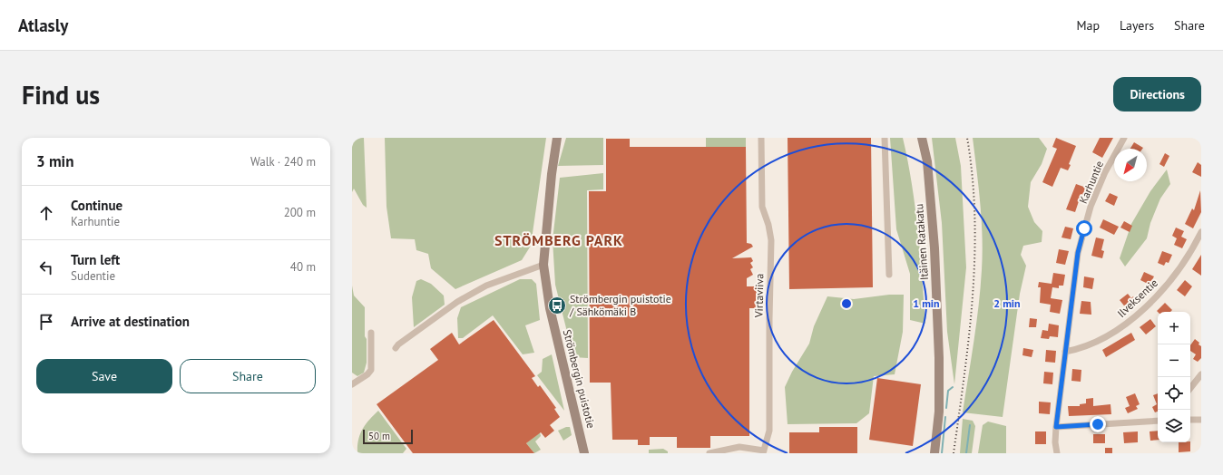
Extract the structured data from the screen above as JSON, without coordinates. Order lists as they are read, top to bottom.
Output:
{
  "streets": {
    "street": [
      "Karhuntie",
      "Itäinen Ratakatu",
      "Virtaviiva",
      "Ilveksentie",
      "Strömbergin puistotie"
    ]
  },
  "crossings": [
    ["Karhuntie", "Ilveksentie"]
  ],
  "districts": ["STRÖMBERG PARK"],
  "places": {
    "bus stop": ["Strömbergin puistotie / Sähkömäki B"]
  },
  "scale_bar": "50 m",
  "north": "bottom left",
  "page": {
    "header": "Atlasly",
    "nav": ["Map", "Layers", "Share"],
    "buttons": [
      "Directions",
      ["Save", "Share"]
    ],
    "title": "Find us",
    "heading": ["3 min", "Walk · 240 m"],
    "list": [
      ["Continue", "Karhuntie", "200 m"],
      ["Turn left", "Sudentie", "40 m"],
      "Arrive at destination"
    ],
    "map_buttons": ["+", "−"],
    "scale": "50 m"
  },
  "rings": ["1 min", "2 min"]
}
